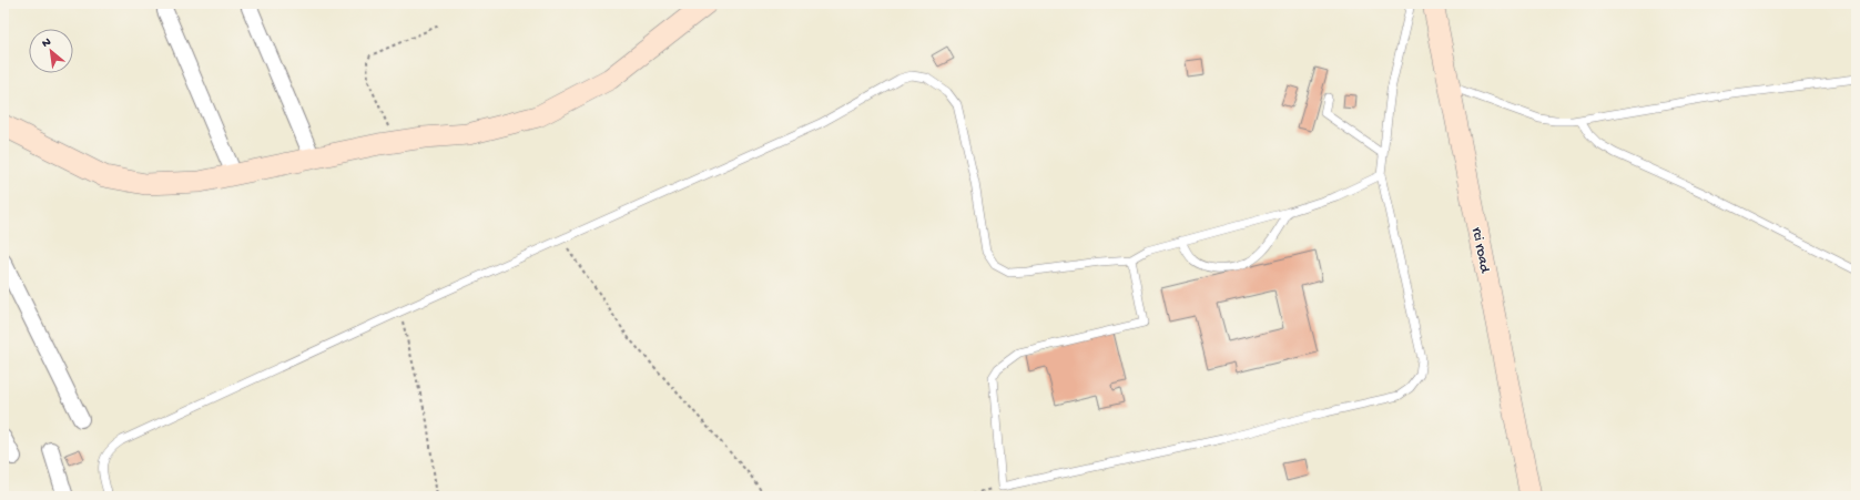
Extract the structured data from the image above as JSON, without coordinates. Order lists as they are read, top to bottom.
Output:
{
  "streets": {
    "main road": ["rci road"]
  },
  "north": "top left"
}
